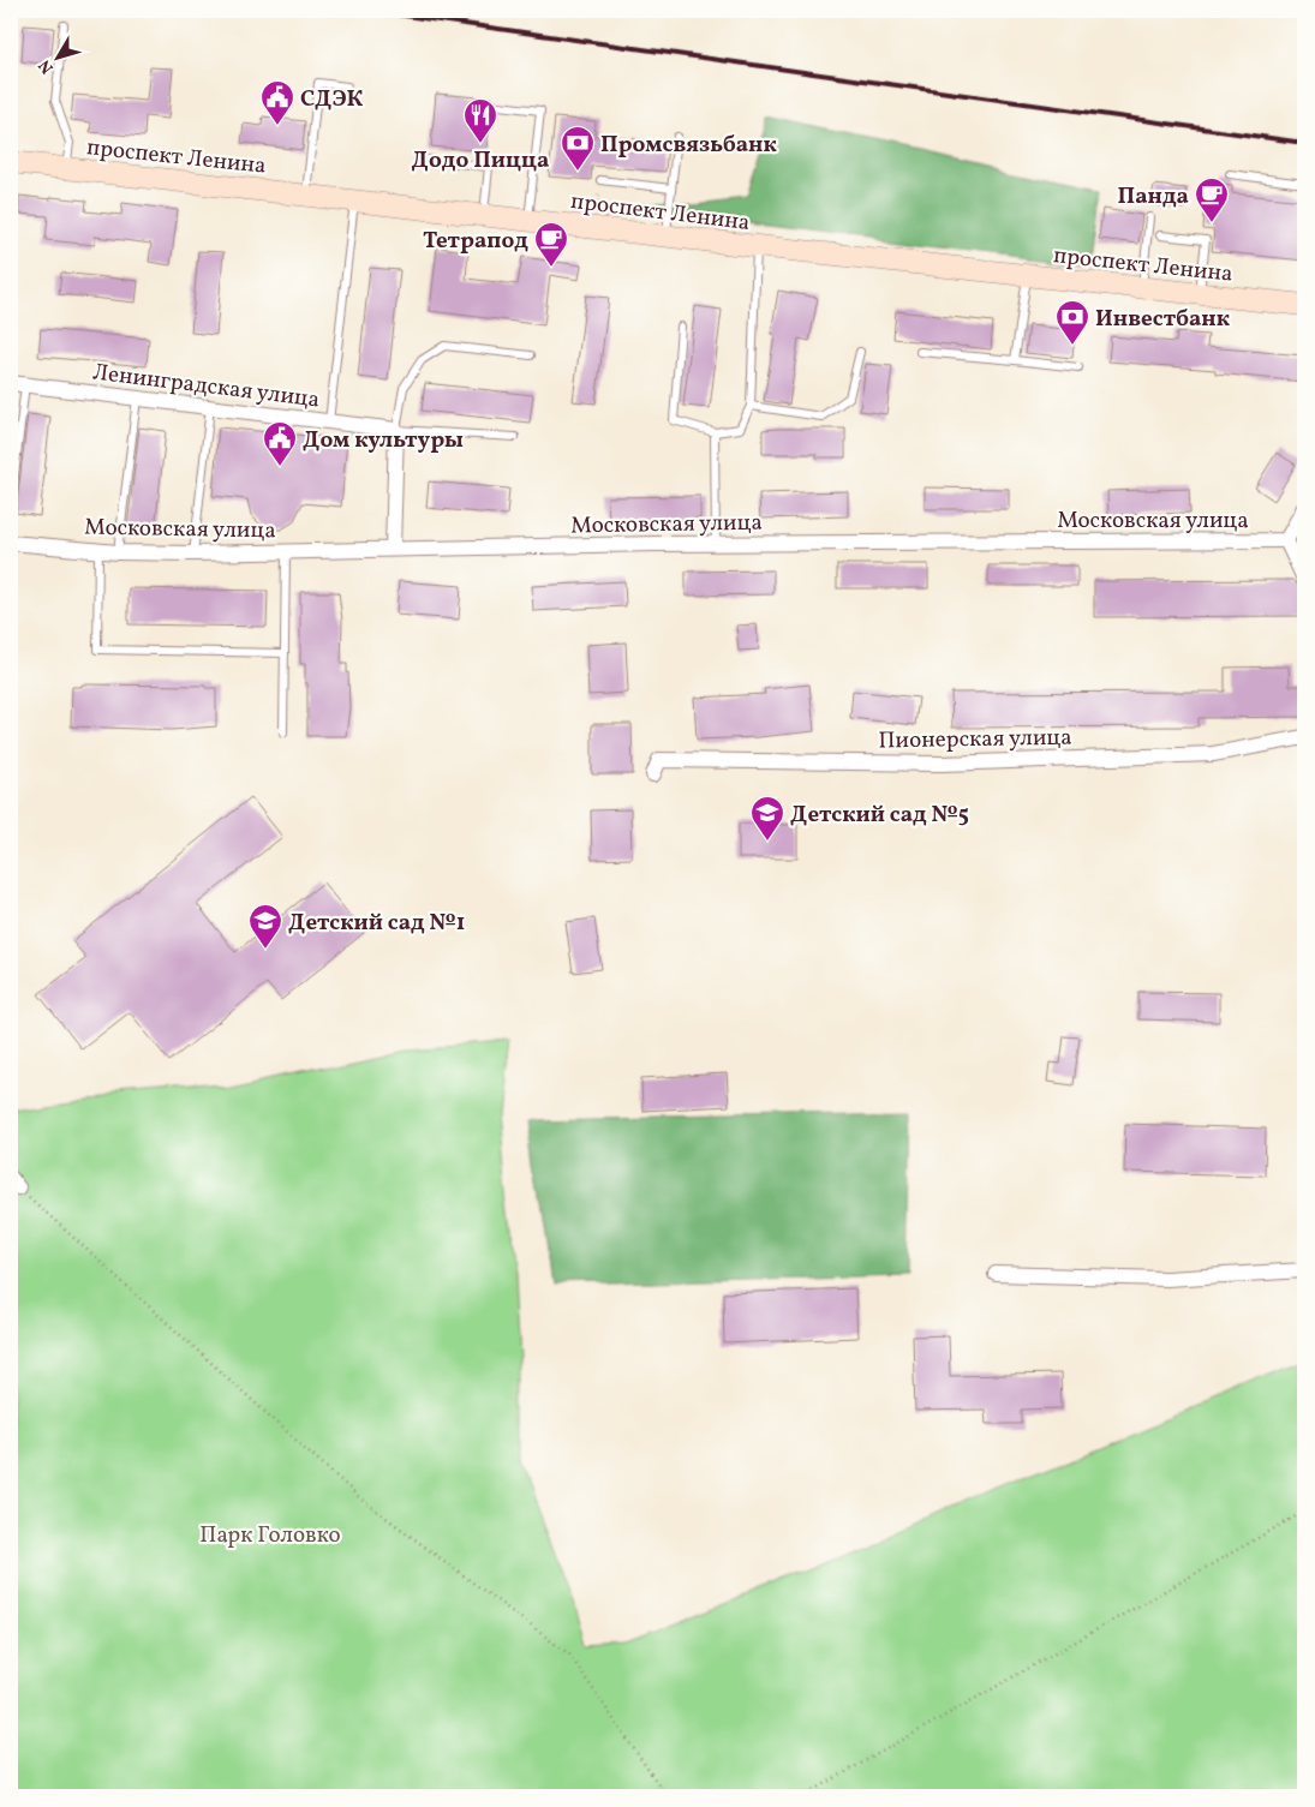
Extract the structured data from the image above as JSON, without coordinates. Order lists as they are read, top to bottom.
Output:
{
  "streets": {
    "main road": ["проспект Ленина"],
    "street": ["Ленинградская улица", "Московская улица", "Пионерская улица"]
  },
  "parks": ["Парк Головко"],
  "places": {
    "public building": ["СДЭК", "Дом культуры"],
    "restaurant": ["Додо Пицца"],
    "bank": ["Промсвязьбанк", "Инвестбанк"],
    "cafe": ["Панда", "Тетрапод"],
    "school or university": ["Детский сад №5", "Детский сад №1"]
  },
  "north": "bottom left"
}
